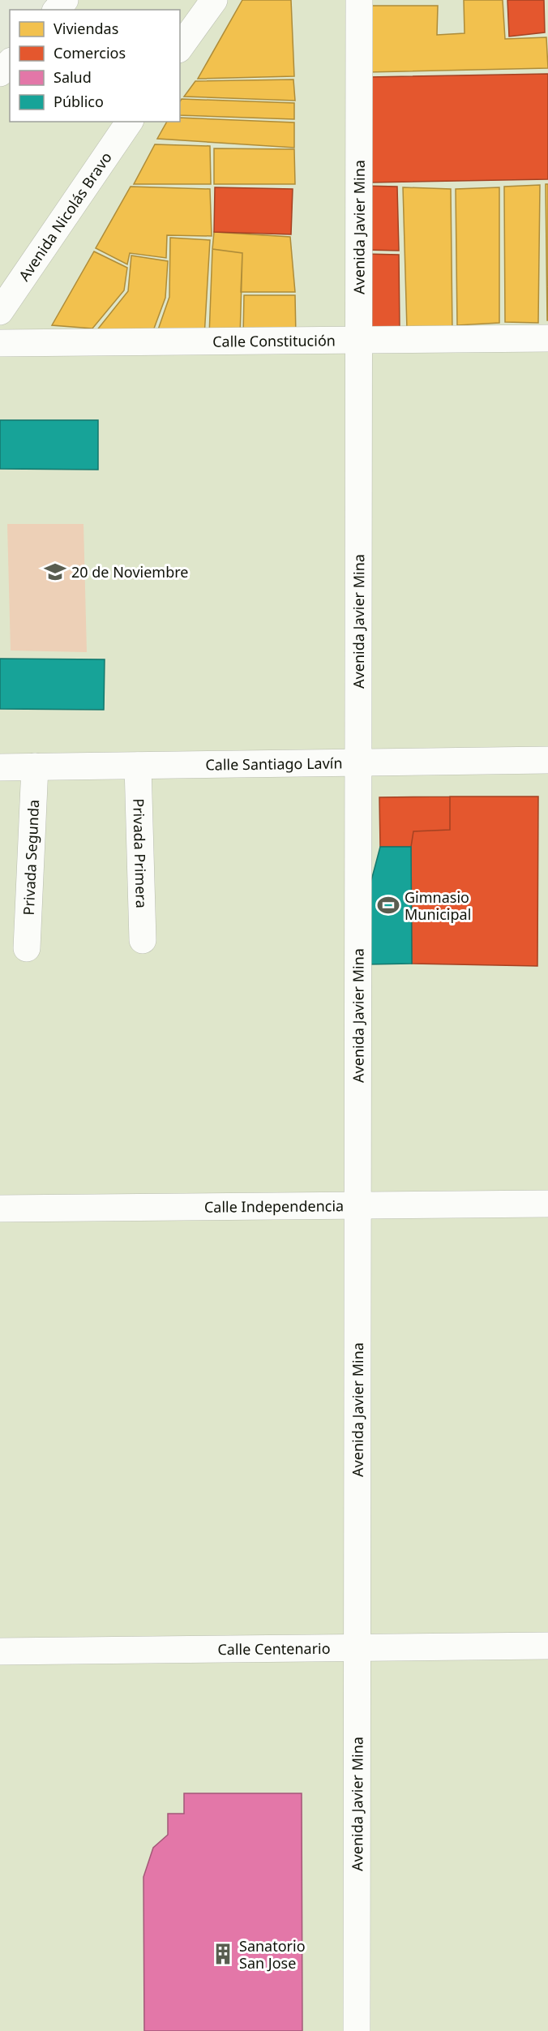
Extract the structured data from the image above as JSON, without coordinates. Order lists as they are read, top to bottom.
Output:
{
  "streets": {
    "main road": [
      "Avenida Nicolás Bravo",
      "Avenida Javier Mina",
      "Calle Constitución",
      "Calle Santiago Lavín",
      "Privada Primera",
      "Privada Segunda",
      "Calle Independencia",
      "Calle Centenario"
    ]
  },
  "crossings": [
    ["Avenida Javier Mina", "Calle Constitución"],
    ["Avenida Javier Mina", "Calle Santiago Lavín"],
    ["Avenida Javier Mina", "Calle Independencia"],
    ["Avenida Javier Mina", "Calle Centenario"],
    ["Calle Santiago Lavín", "Privada Primera"],
    ["Calle Santiago Lavín", "Privada Segunda"]
  ],
  "places": {
    "school or university": ["20 de Noviembre"],
    "sports": ["Gimnasio Municipal"],
    "building": ["Sanatorio San Jose"]
  },
  "legend": [
    "Viviendas",
    "Comercios",
    "Salud",
    "Público"
  ]
}
